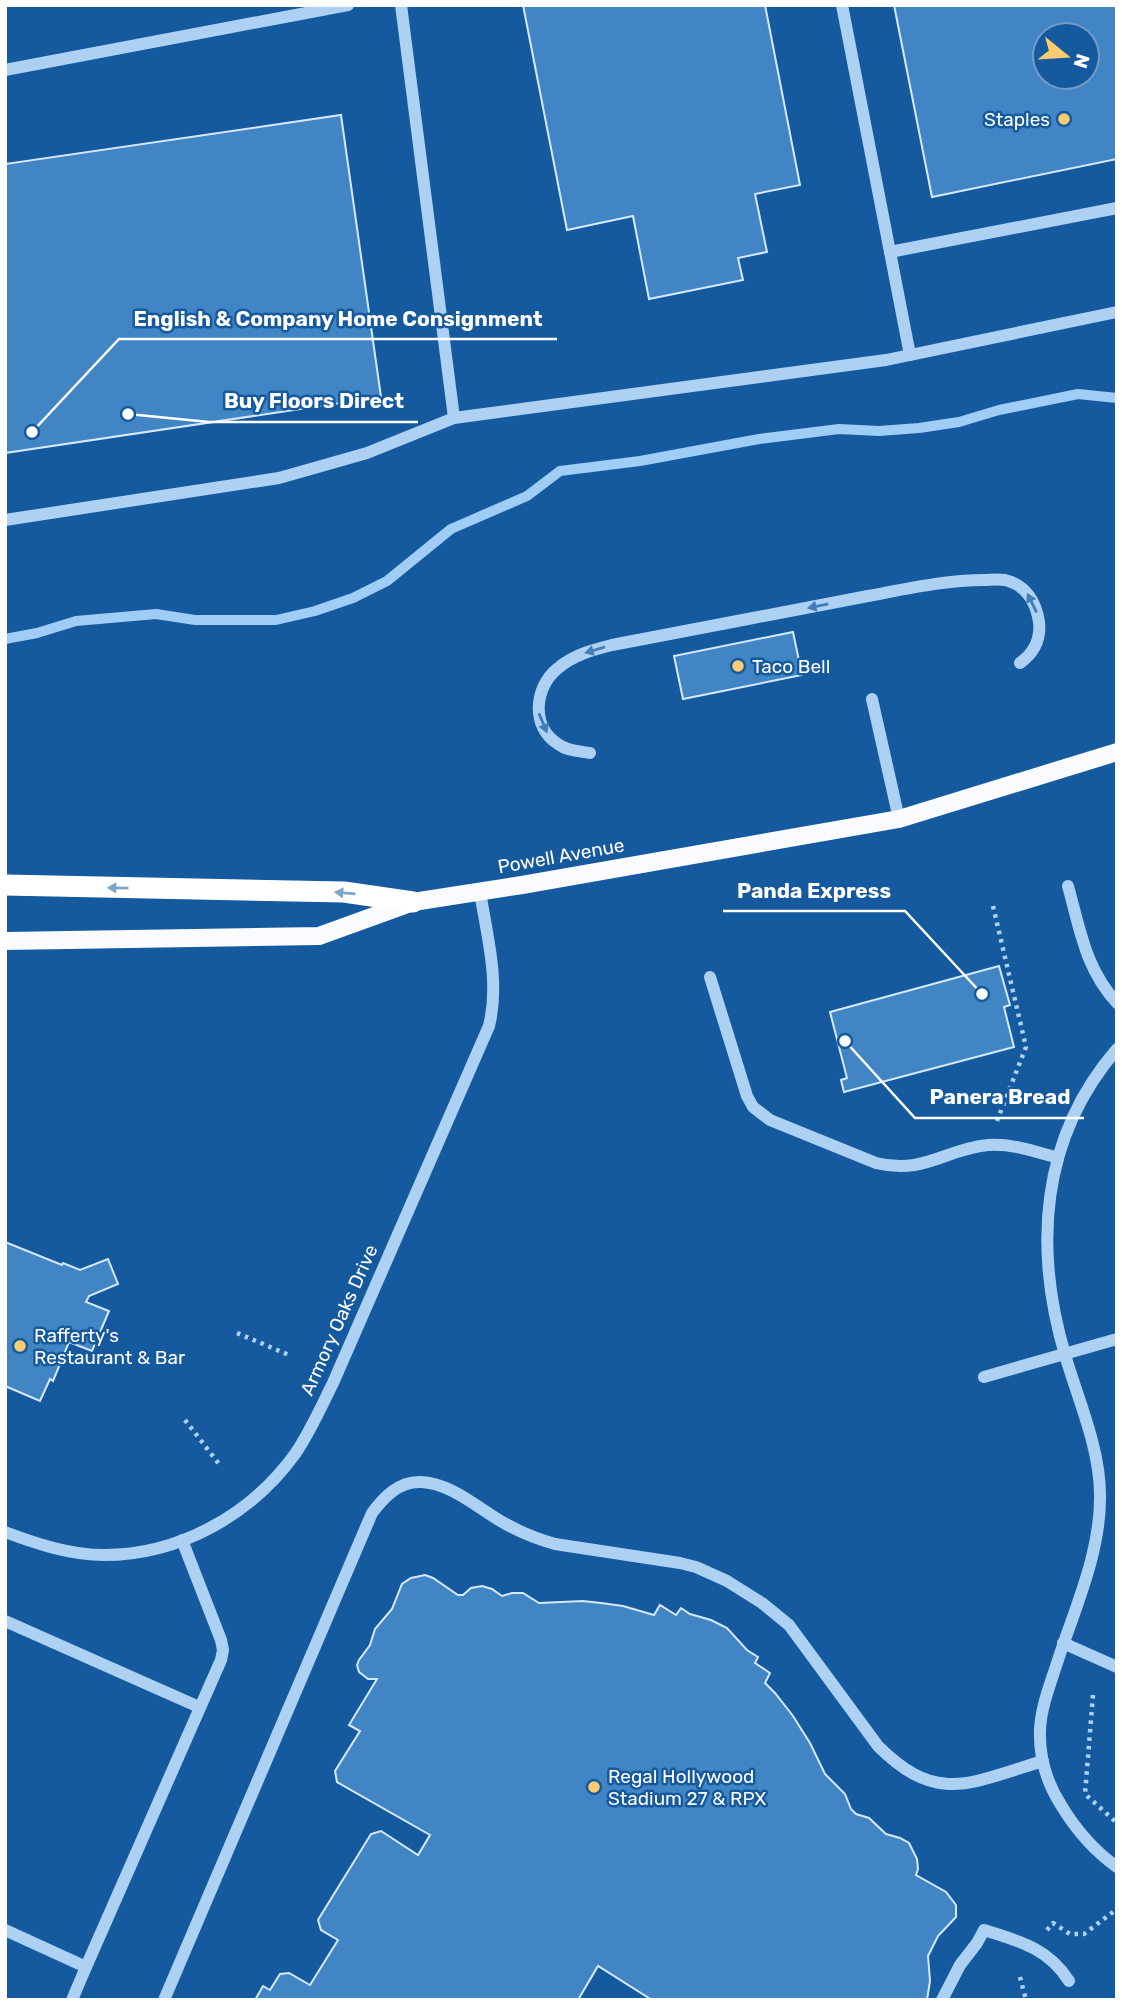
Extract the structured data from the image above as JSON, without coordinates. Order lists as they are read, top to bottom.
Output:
{
  "streets": {
    "main road": ["Powell Avenue"],
    "street": ["Armory Oaks Drive"]
  },
  "crossings": [
    ["Powell Avenue", "Armory Oaks Drive"]
  ],
  "places": [
    "Staples",
    "Buy Floors Direct",
    "English & Company Home Consignment",
    "Taco Bell",
    "Panda Express",
    "Panera Bread",
    "Rafferty's Restaurant & Bar",
    "Regal Hollywood Stadium 27 & RPX"
  ],
  "north": "right"
}
